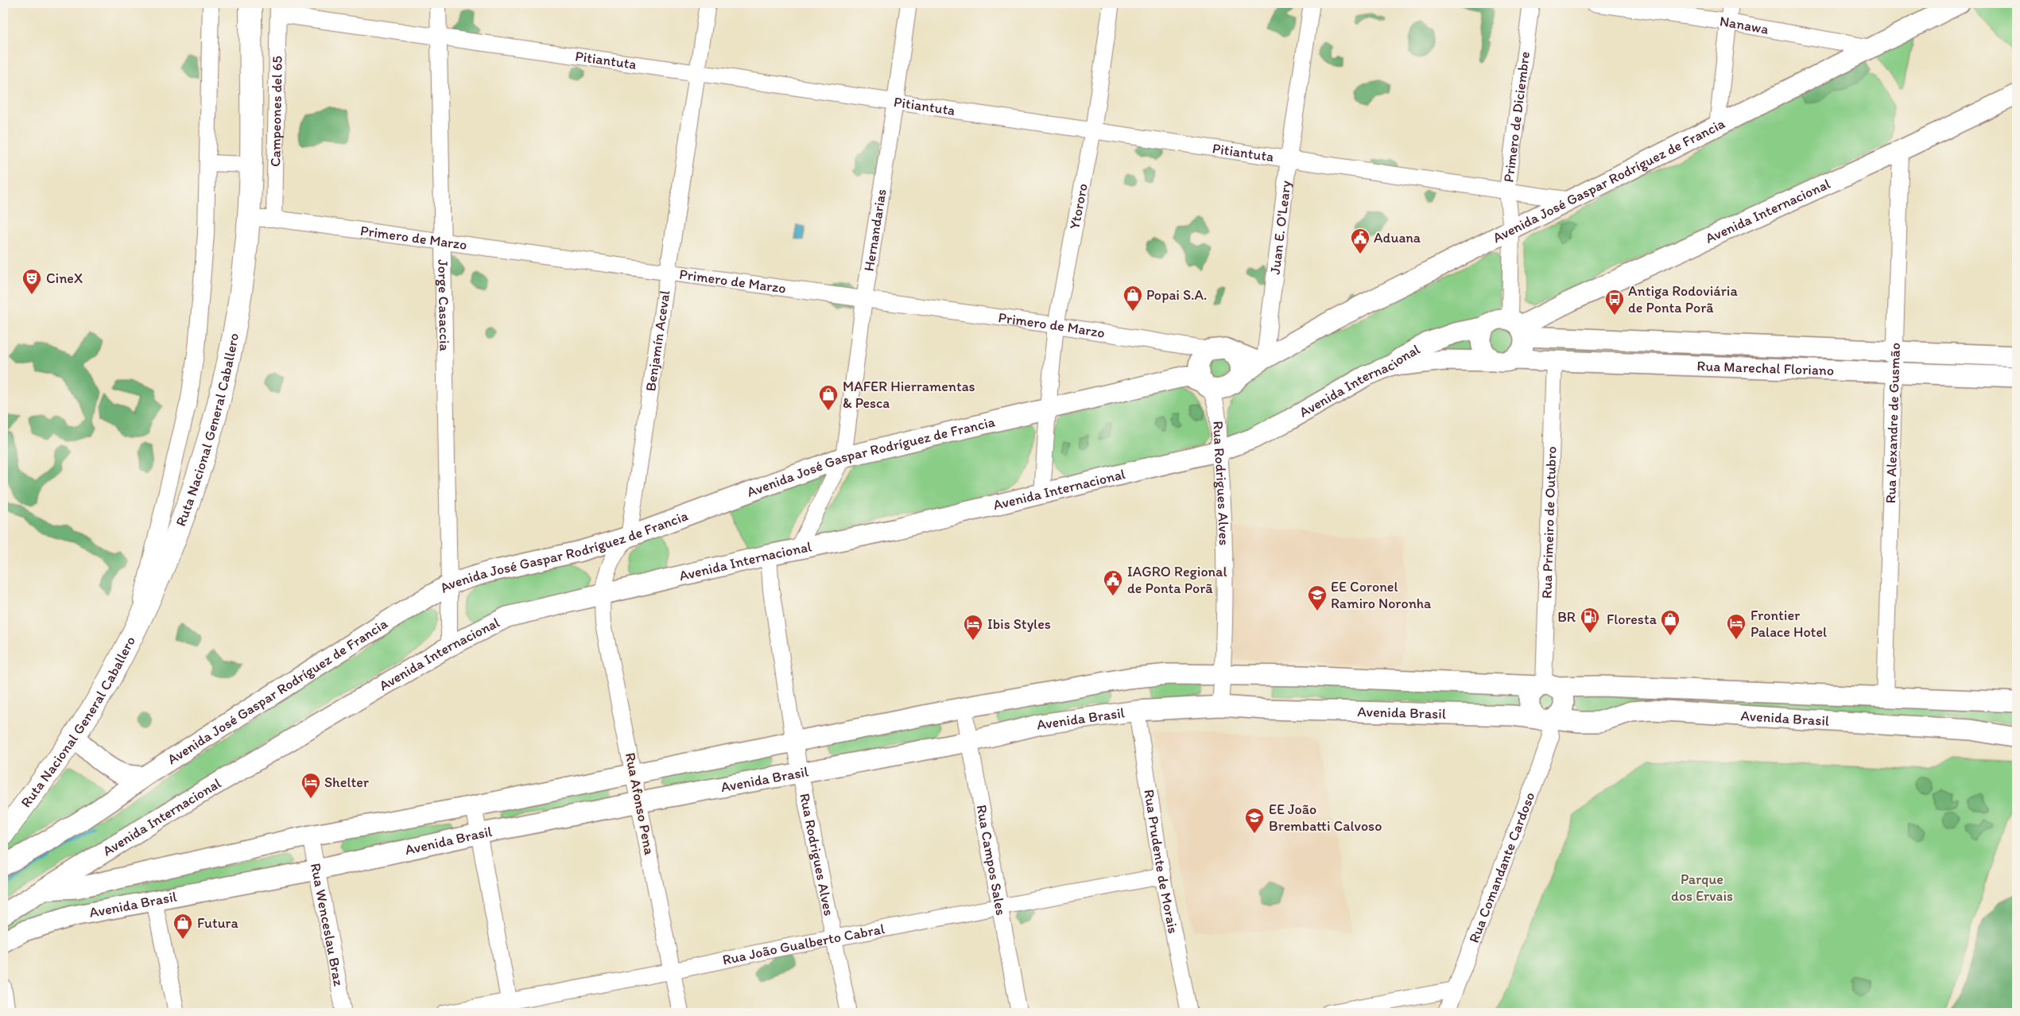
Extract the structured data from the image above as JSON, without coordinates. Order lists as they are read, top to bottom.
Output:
{
  "streets": {
    "highway": ["Ruta Nacional General Caballero"],
    "main road": [
      "Avenida José Gaspar Rodríguez de Francia",
      "Avenida Internacional",
      "Rua Marechal Floriano",
      "Avenida Brasil"
    ],
    "street": [
      "Nanawa",
      "Pitiantuta",
      "Campeones del 65",
      "Primero de Diciembre",
      "Ytororo",
      "Juan E. O'Leary",
      "Hernandarias",
      "Primero de Marzo",
      "Jorge Casaccia",
      "Benjamín Aceval",
      "Rua Alexandre de Gusmão",
      "Rua Rodrigues Alves",
      "Rua Primeiro de Outubro",
      "Rua Afonso Pena",
      "Rua Campos Sales",
      "Rua Prudente de Morais",
      "Rua Comandante Cardoso",
      "Rua Wenceslau Braz",
      "Rua João Gualberto Cabral"
    ]
  },
  "crossings": [
    ["Nanawa", "Avenida José Gaspar Rodríguez de Francia"],
    ["Pitiantuta", "Campeones del 65"],
    ["Pitiantuta", "Primero de Diciembre"],
    ["Pitiantuta", "Avenida José Gaspar Rodríguez de Francia"],
    ["Pitiantuta", "Ytororo"],
    ["Pitiantuta", "Juan E. O'Leary"],
    ["Pitiantuta", "Hernandarias"],
    ["Pitiantuta", "Jorge Casaccia"],
    ["Pitiantuta", "Benjamín Aceval"],
    ["Campeones del 65", "Primero de Marzo"],
    ["Primero de Diciembre", "Avenida José Gaspar Rodríguez de Francia"],
    ["Primero de Diciembre", "Avenida Internacional"],
    ["Primero de Diciembre", "Rua Marechal Floriano"],
    ["Avenida José Gaspar Rodríguez de Francia", "Ytororo"],
    ["Avenida José Gaspar Rodríguez de Francia", "Juan E. O'Leary"],
    ["Avenida José Gaspar Rodríguez de Francia", "Hernandarias"],
    ["Avenida José Gaspar Rodríguez de Francia", "Primero de Marzo"],
    ["Avenida José Gaspar Rodríguez de Francia", "Jorge Casaccia"],
    ["Avenida José Gaspar Rodríguez de Francia", "Benjamín Aceval"],
    ["Avenida José Gaspar Rodríguez de Francia", "Rua Rodrigues Alves"],
    ["Avenida José Gaspar Rodríguez de Francia", "Rua Afonso Pena"],
    ["Ytororo", "Avenida Internacional"],
    ["Ytororo", "Primero de Marzo"],
    ["Avenida Internacional", "Hernandarias"],
    ["Avenida Internacional", "Jorge Casaccia"],
    ["Avenida Internacional", "Rua Marechal Floriano"],
    ["Avenida Internacional", "Rua Alexandre de Gusmão"],
    ["Avenida Internacional", "Rua Rodrigues Alves"],
    ["Avenida Internacional", "Avenida Brasil"],
    ["Avenida Internacional", "Rua Afonso Pena"],
    ["Hernandarias", "Primero de Marzo"],
    ["Primero de Marzo", "Jorge Casaccia"],
    ["Primero de Marzo", "Benjamín Aceval"],
    ["Primero de Marzo", "Ruta Nacional General Caballero"],
    ["Primero de Marzo", "Rua Rodrigues Alves"],
    ["Benjamín Aceval", "Rua Afonso Pena"],
    ["Rua Marechal Floriano", "Rua Alexandre de Gusmão"],
    ["Rua Marechal Floriano", "Rua Primeiro de Outubro"],
    ["Rua Alexandre de Gusmão", "Avenida Brasil"],
    ["Rua Rodrigues Alves", "Avenida Brasil"],
    ["Rua Rodrigues Alves", "Rua João Gualberto Cabral"],
    ["Rua Primeiro de Outubro", "Avenida Brasil"],
    ["Rua Primeiro de Outubro", "Rua Comandante Cardoso"],
    ["Avenida Brasil", "Rua Afonso Pena"],
    ["Avenida Brasil", "Rua Campos Sales"],
    ["Avenida Brasil", "Rua Prudente de Morais"],
    ["Avenida Brasil", "Rua Comandante Cardoso"],
    ["Avenida Brasil", "Rua Wenceslau Braz"],
    ["Rua Afonso Pena", "Rua João Gualberto Cabral"],
    ["Rua Campos Sales", "Rua João Gualberto Cabral"],
    ["Rua Prudente de Morais", "Rua João Gualberto Cabral"]
  ],
  "parks": ["Parque dos Ervais"],
  "places": {
    "public building": ["Aduana", "IAGRO Regional de Ponta Porã"],
    "theatre": ["CineX"],
    "shop": [
      "Popai S.A.",
      "MAFER Hierramentas & Pesca",
      "Floresta",
      "Futura"
    ],
    "bus stop": ["Antiga Rodoviária de Ponta Porã"],
    "school or university": ["EE Coronel Ramiro Noronha", "EE João Brembatti Calvoso"],
    "fuel station": ["BR"],
    "hotel": ["Frontier Palace Hotel", "Ibis Styles", "Shelter"]
  }
}
